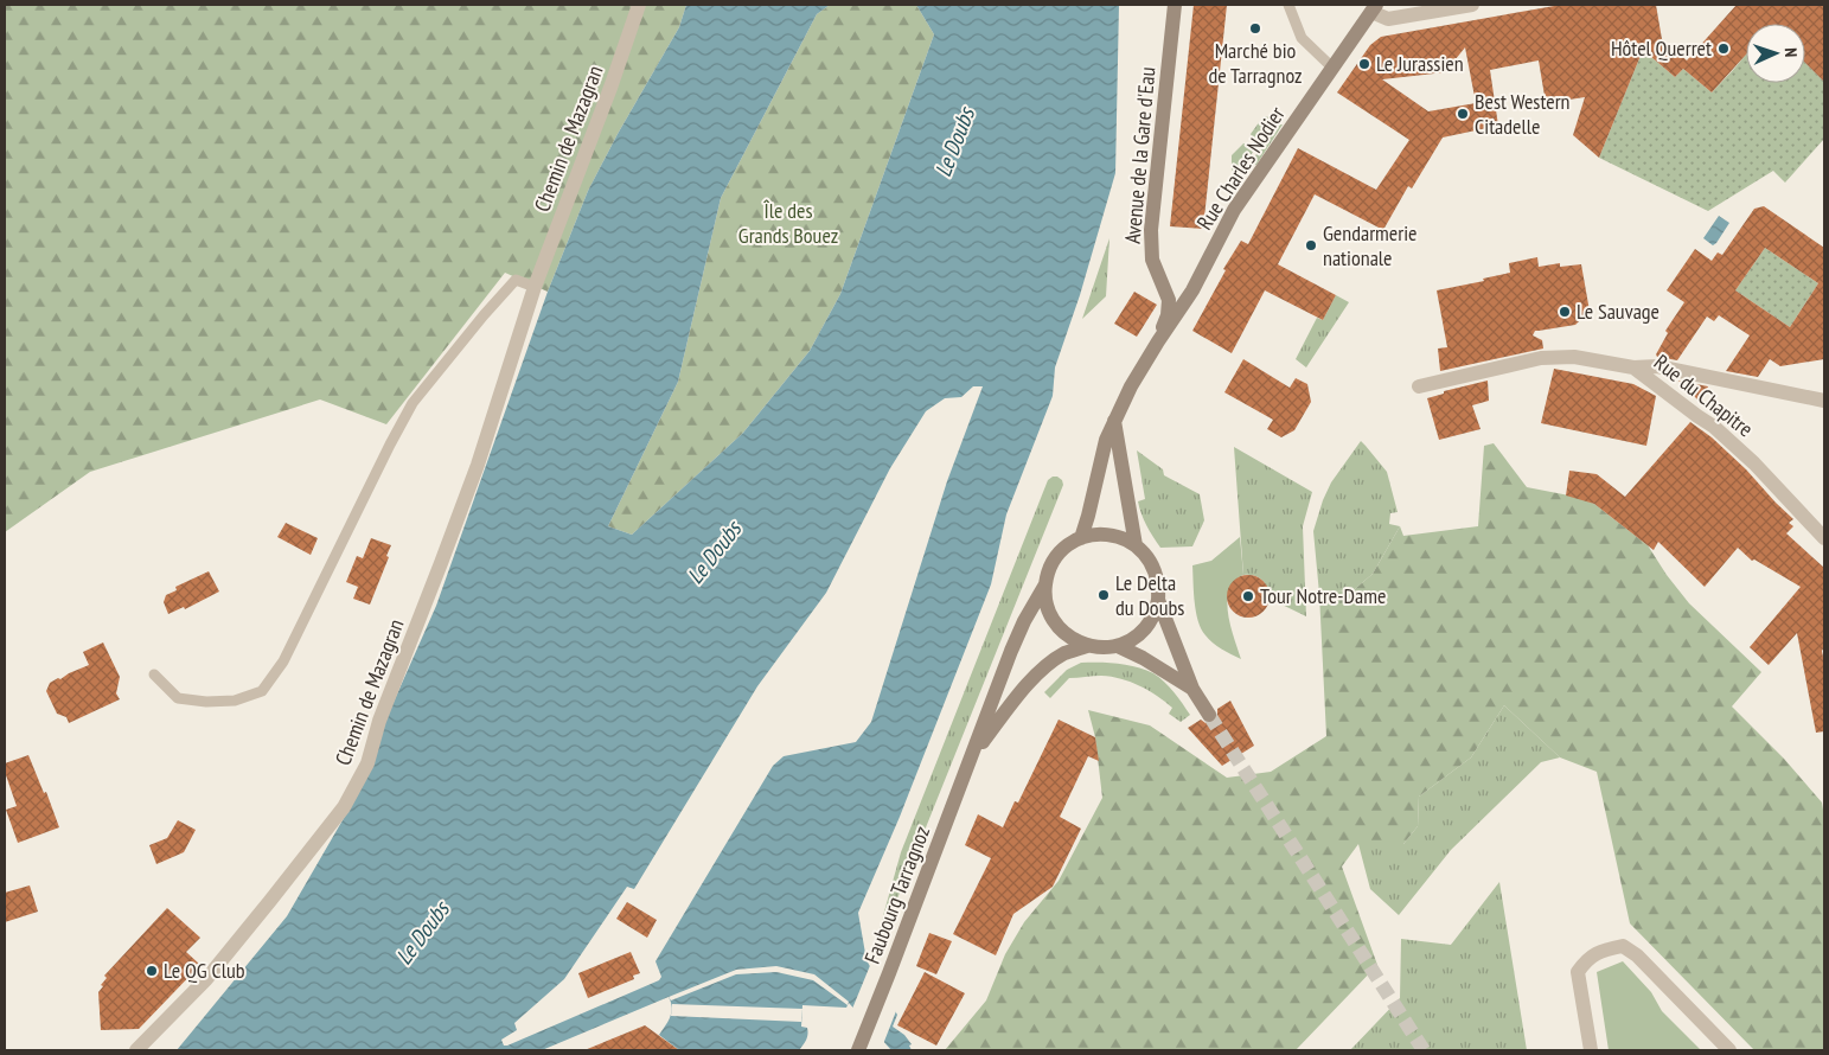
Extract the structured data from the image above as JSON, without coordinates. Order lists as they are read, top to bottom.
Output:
{
  "streets": {
    "main road": ["Avenue de la Gare d'Eau", "Rue Charles Nodier", "Faubourg Tarragnoz"],
    "street": ["Chemin de Mazagran", "Rue du Chapitre"]
  },
  "crossings": [
    ["Avenue de la Gare d'Eau", "Rue Charles Nodier"],
    ["Rue Charles Nodier", "Faubourg Tarragnoz"]
  ],
  "water": ["Le Doubs"],
  "parks": ["Île des Grands Bouez"],
  "places": [
    "Marché bio de Tarragnoz",
    "Hôtel Querret",
    "Le Jurassien",
    "Best Western Citadelle",
    "Gendarmerie nationale",
    "Le Sauvage",
    "Le Delta du Doubs",
    "Tour Notre-Dame",
    "Le QG Club"
  ],
  "north": "right"
}
